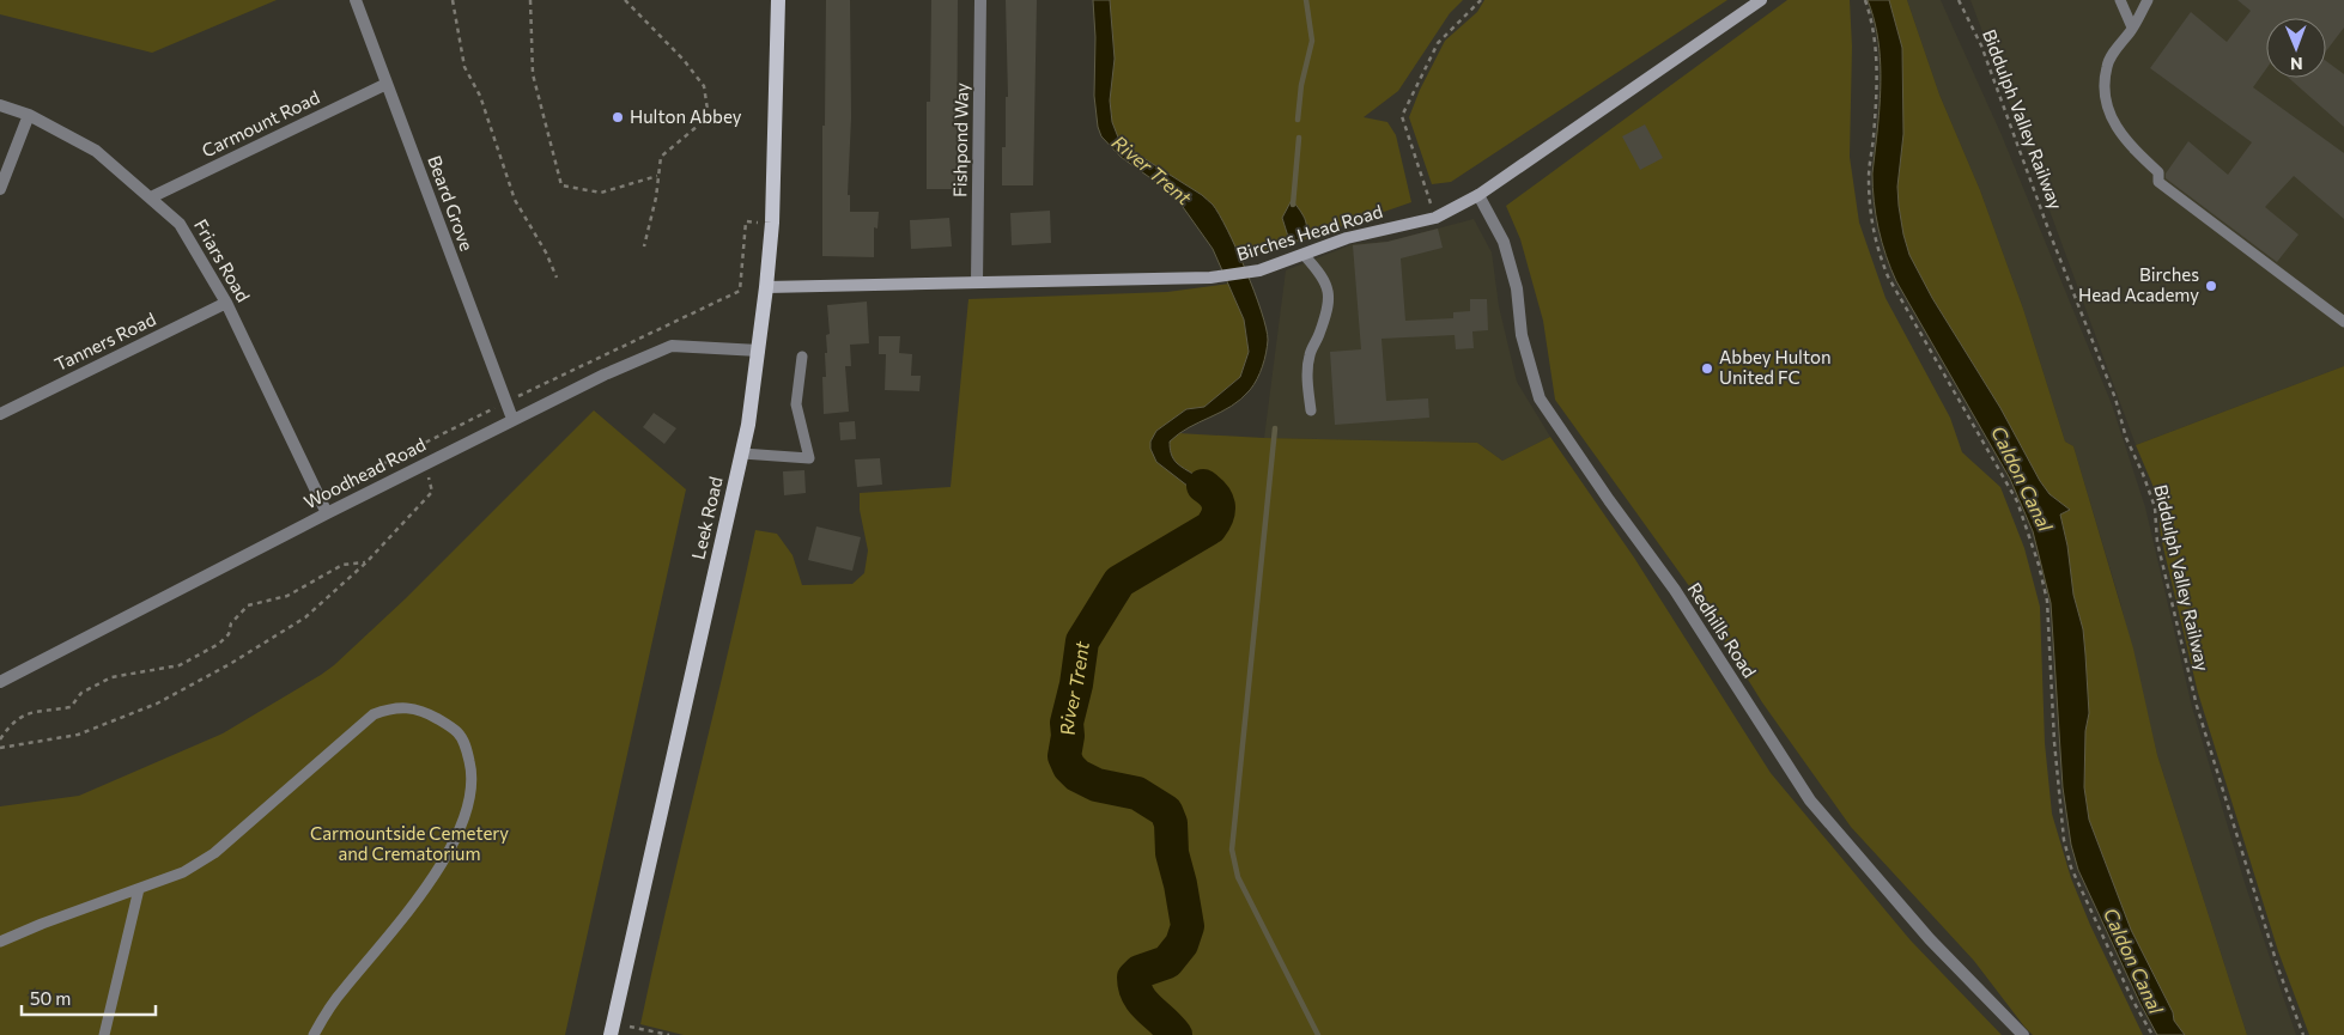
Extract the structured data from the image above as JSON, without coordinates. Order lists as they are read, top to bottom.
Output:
{
  "streets": {
    "main road": ["Leek Road"],
    "street": [
      "Carmount Road",
      "Fishpond Way",
      "Beard Grove",
      "Birches Head Road",
      "Friars Road",
      "Tanners Road",
      "Woodhead Road",
      "Redhills Road"
    ],
    "path": ["Biddulph Valley Railway"]
  },
  "crossings": [
    ["Carmount Road", "Beard Grove"],
    ["Carmount Road", "Friars Road"],
    ["Fishpond Way", "Birches Head Road"],
    ["Beard Grove", "Woodhead Road"],
    ["Birches Head Road", "Leek Road"],
    ["Birches Head Road", "Redhills Road"],
    ["Friars Road", "Tanners Road"],
    ["Friars Road", "Woodhead Road"],
    ["Woodhead Road", "Leek Road"]
  ],
  "water": ["River Trent", "Caldon Canal"],
  "parks": ["Carmountside Cemetery and Crematorium"],
  "places": ["Hulton Abbey", "Birches Head Academy", "Abbey Hulton United FC"],
  "scale_bar": "50 m",
  "north": "bottom"
}
